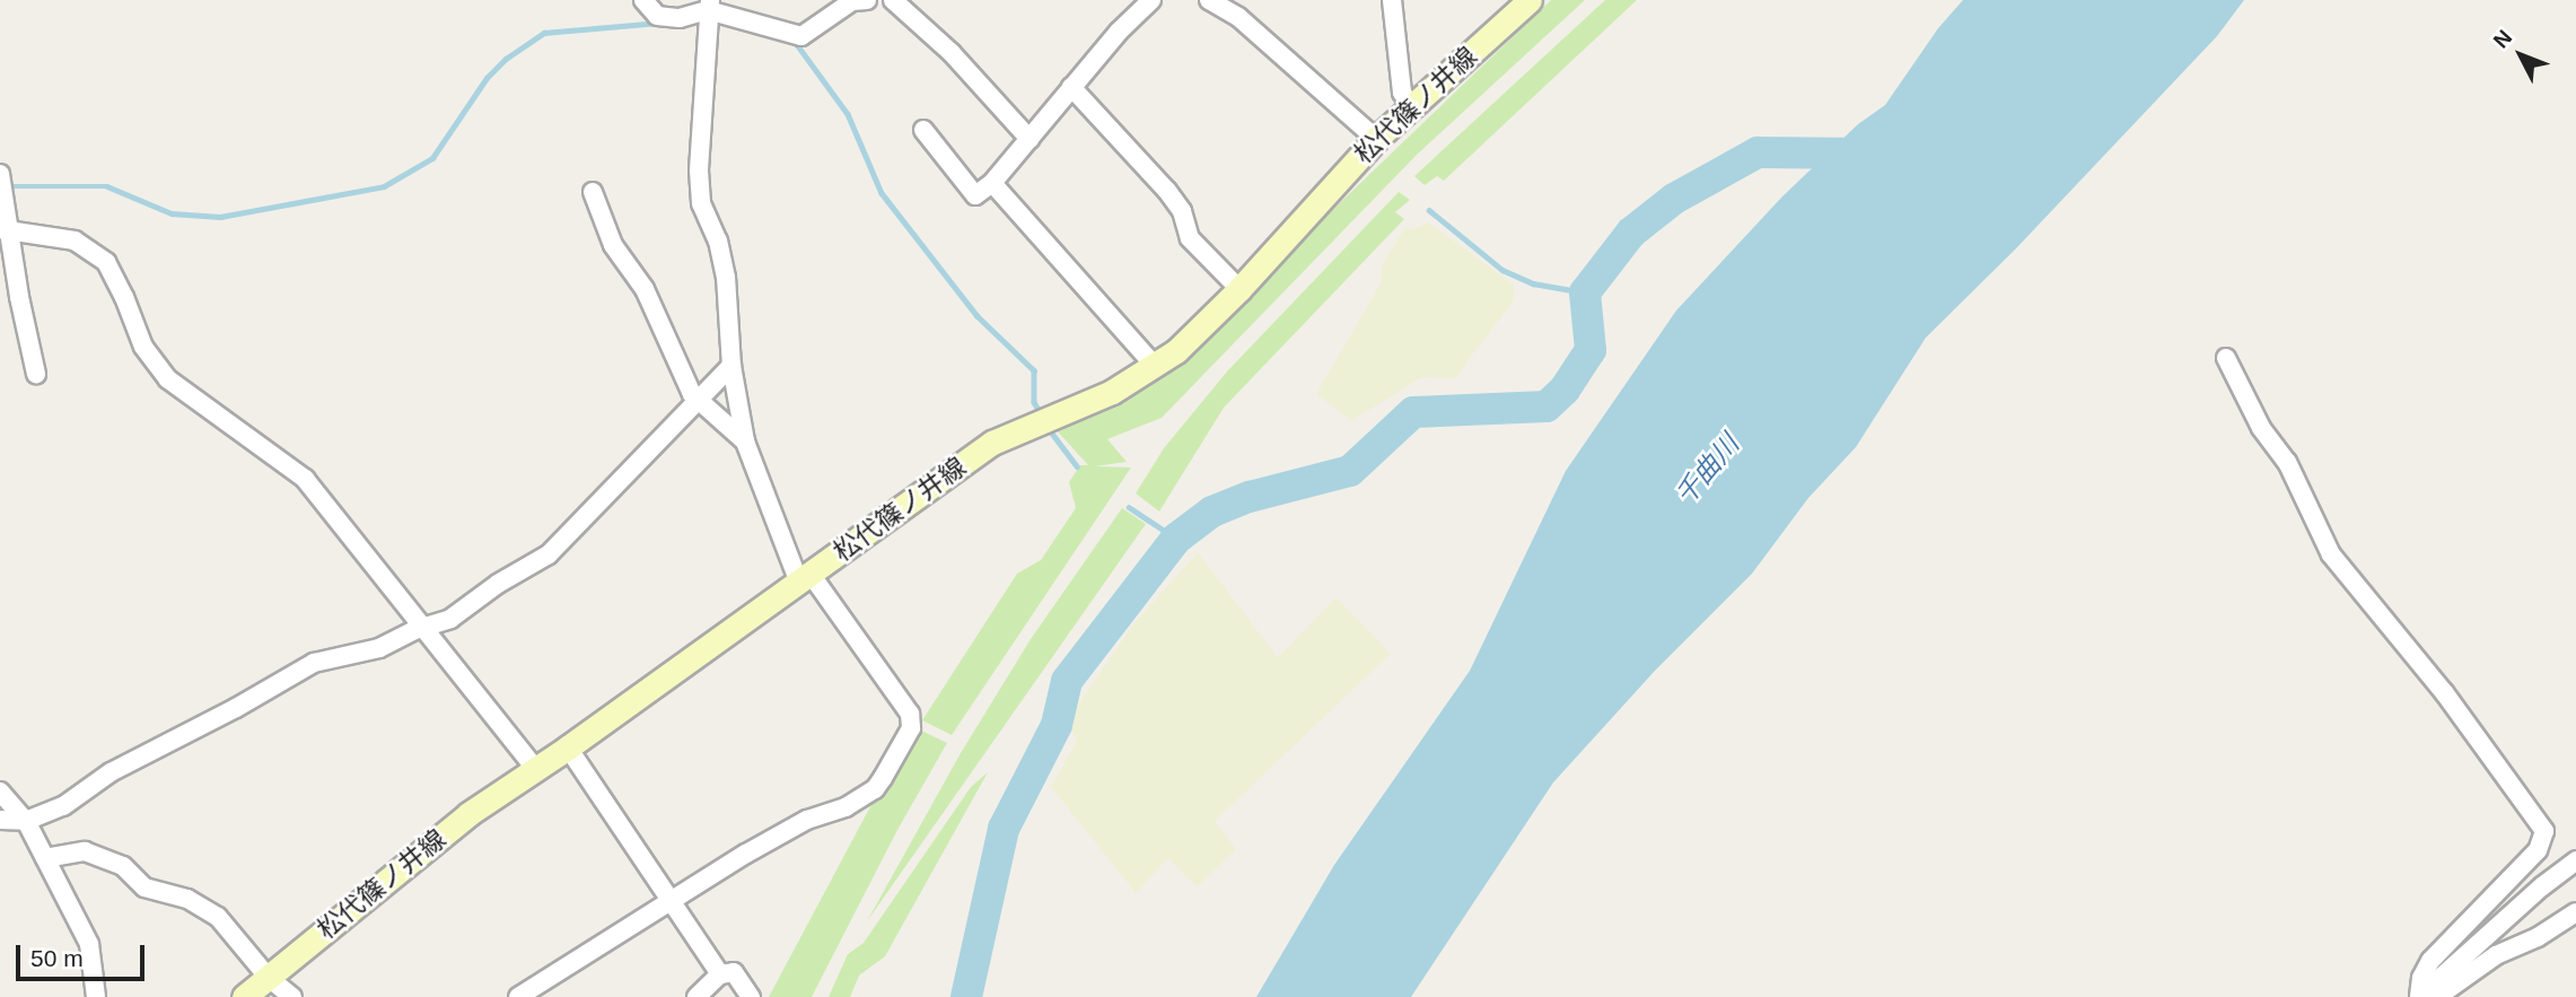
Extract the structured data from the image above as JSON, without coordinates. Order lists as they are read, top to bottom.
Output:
{
  "streets": {
    "main road": ["松代篠ノ井線"]
  },
  "water": ["千曲川"],
  "scale_bar": "50 m",
  "north": "top left"
}
